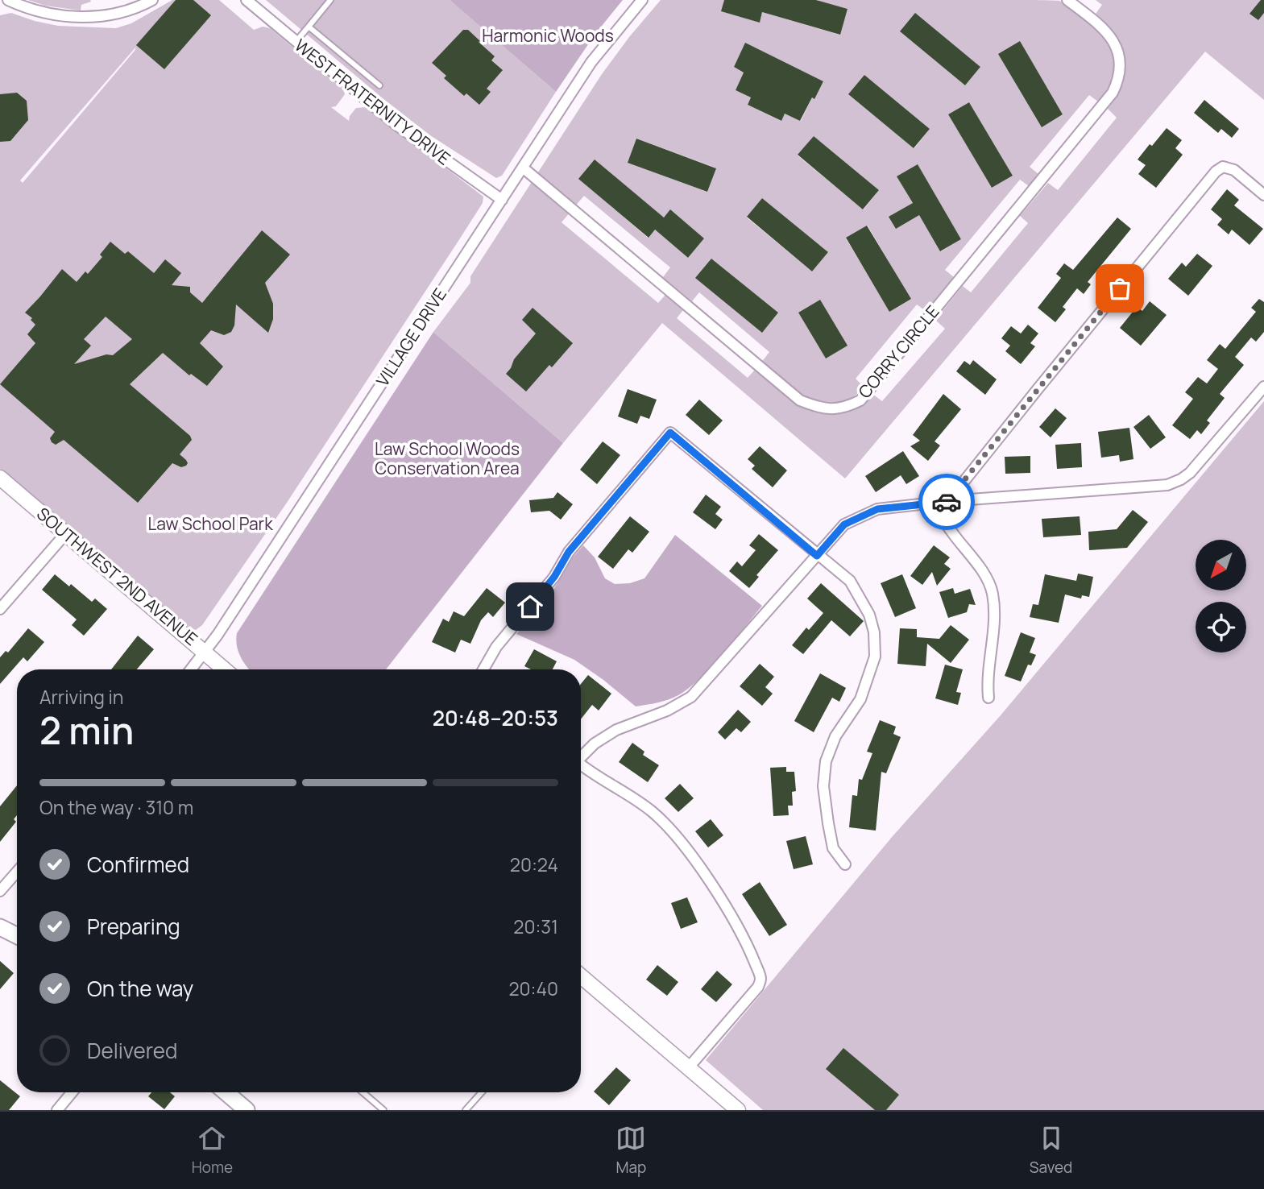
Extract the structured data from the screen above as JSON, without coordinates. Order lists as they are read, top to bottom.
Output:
{
  "streets": {
    "main road": ["SOUTHWEST 2ND AVENUE"],
    "street": ["WEST FRATERNITY DRIVE", "VILLAGE DRIVE", "CORRY CIRCLE"]
  },
  "crossings": [
    ["WEST FRATERNITY DRIVE", "VILLAGE DRIVE"],
    ["VILLAGE DRIVE", "CORRY CIRCLE"],
    ["VILLAGE DRIVE", "SOUTHWEST 2ND AVENUE"]
  ],
  "parks": ["Harmonic Woods", "Law School Woods Conservation Area", "Law School Park"],
  "north": "bottom left",
  "page": {
    "heading": ["2 min", "Arriving in", "20:48–20:53"],
    "bar": "On the way · 310 m",
    "list": [
      ["Confirmed", "20:24"],
      ["Preparing", "20:31"],
      ["On the way", "20:40"],
      "Delivered"
    ],
    "tabs": ["Home", "Map", "Saved"]
  }
}
